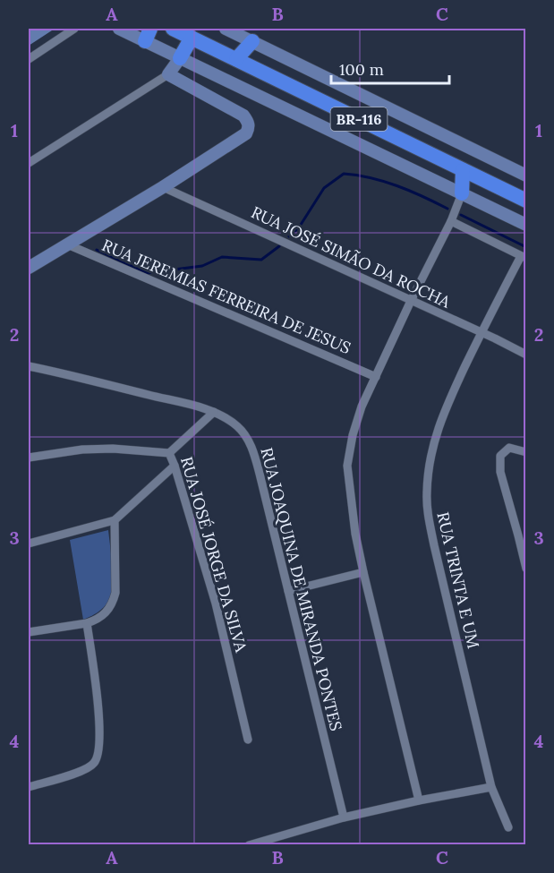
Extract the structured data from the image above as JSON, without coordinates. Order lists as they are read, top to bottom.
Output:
{
  "streets": {
    "highway": ["BR-116"],
    "street": [
      "RUA JOSÉ SIMÃO DA ROCHA",
      "RUA JEREMIAS FERREIRA DE JESUS",
      "RUA JOSÉ JORGE DA SILVA",
      "RUA TRINTA E UM",
      "RUA JOAQUINA DE MIRANDA PONTES"
    ]
  },
  "crossings": [
    ["RUA JOSÉ SIMÃO DA ROCHA", "RUA TRINTA E UM"]
  ],
  "scale_bar": "100 m",
  "grid": {
    "columns": ["A", "B", "C"],
    "rows": [
      "1",
      "2",
      "3",
      "4"
    ]
  }
}
